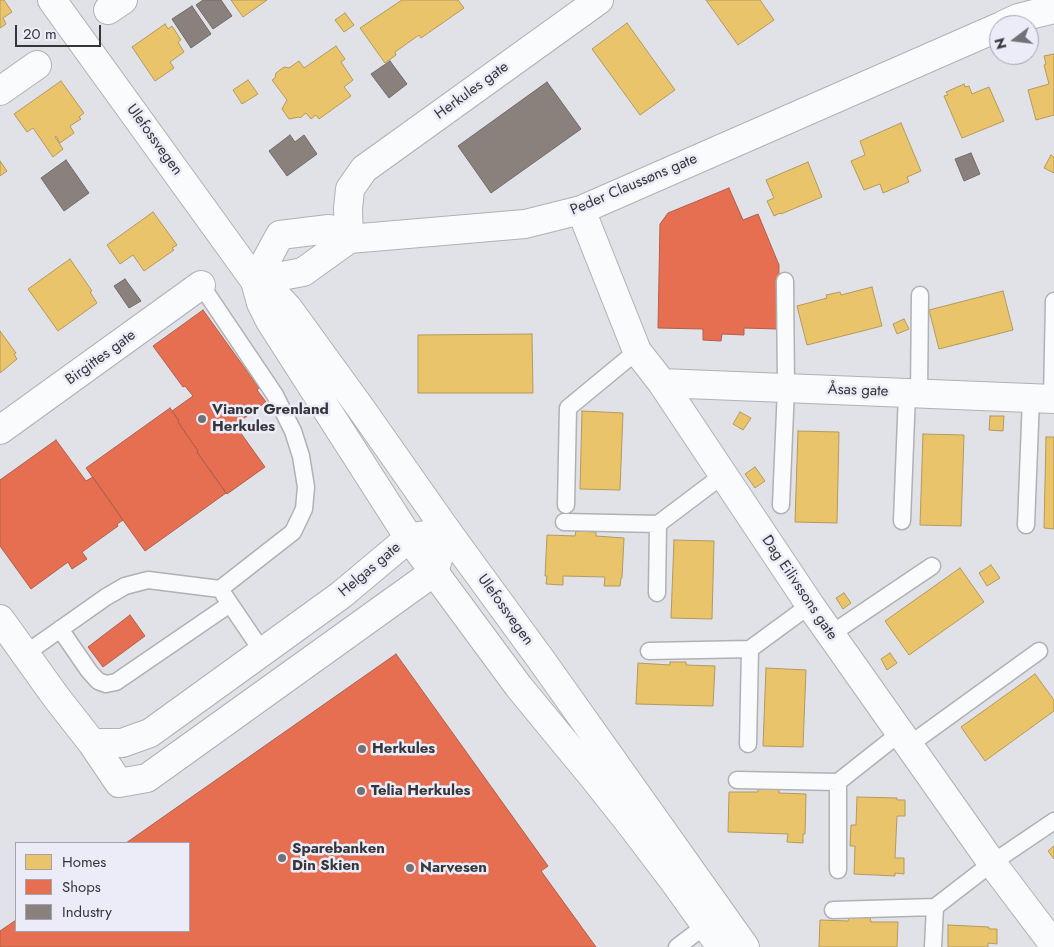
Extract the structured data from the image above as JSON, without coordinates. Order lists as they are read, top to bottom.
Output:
{
  "streets": {
    "street": [
      "Herkules gate",
      "Ulefossvegen",
      "Peder Claussøns gate",
      "Birgittes gate",
      "Åsas gate",
      "Helgas gate",
      "Dag Eilivssons gate"
    ]
  },
  "crossings": [
    ["Herkules gate", "Peder Claussøns gate"],
    ["Ulefossvegen", "Helgas gate"],
    ["Peder Claussøns gate", "Dag Eilivssons gate"],
    ["Åsas gate", "Dag Eilivssons gate"]
  ],
  "places": [
    "Vianor Grenland Herkules",
    "Herkules",
    "Telia Herkules",
    "Sparebanken Din Skien",
    "Narvesen"
  ],
  "legend": ["Homes", "Shops", "Industry"],
  "scale_bar": "20 m",
  "north": "left"
}
